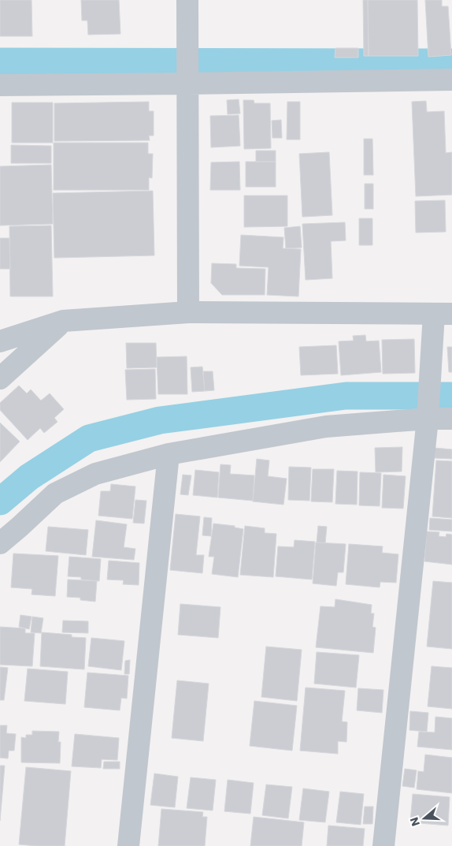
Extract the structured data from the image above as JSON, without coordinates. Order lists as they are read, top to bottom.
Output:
{
  "north": "left"
}
